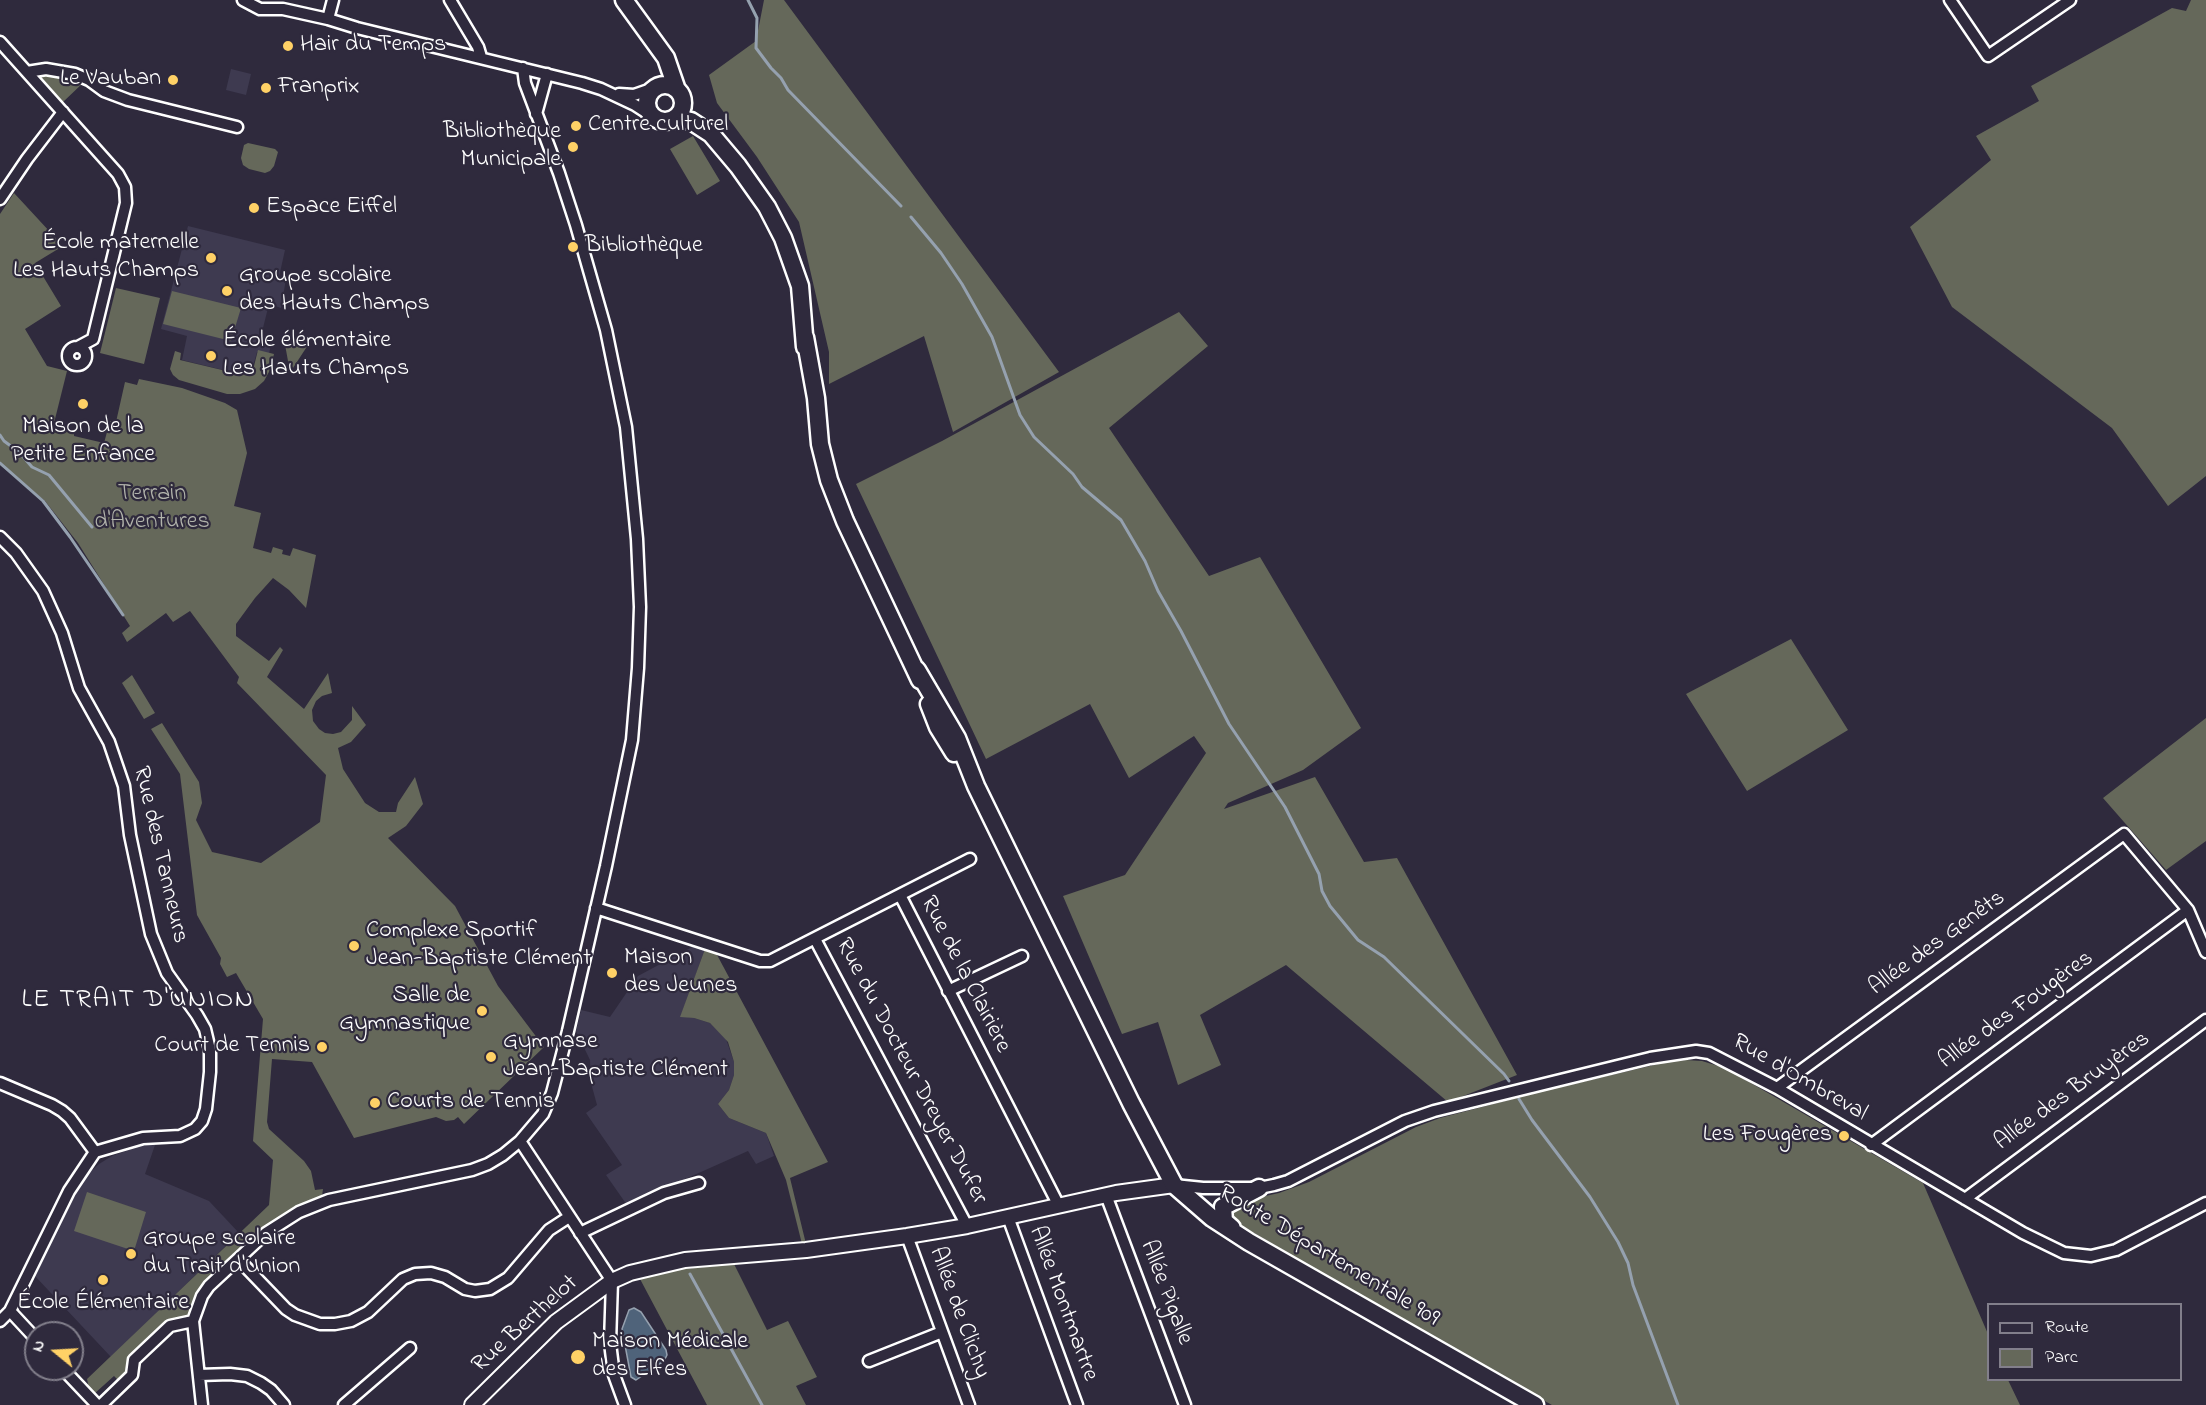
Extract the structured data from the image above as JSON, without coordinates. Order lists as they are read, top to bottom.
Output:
{
  "streets": {
    "main road": ["Route Départementale 909"],
    "street": [
      "Rue des Tanneurs",
      "Allée des Genêts",
      "Rue de la Clairière",
      "Allée des Fougères",
      "Rue du Docteur Dreyer Dufer",
      "Rue d'Ombreval",
      "Allée des Bruyères",
      "Allée Pigalle",
      "Allée Montmartre",
      "Allée de Clichy",
      "Rue Berthelot"
    ]
  },
  "crossings": [
    ["Allée des Genêts", "Allée des Fougères"],
    ["Allée des Genêts", "Rue d'Ombreval"],
    ["Rue de la Clairière", "Rue du Docteur Dreyer Dufer"],
    ["Rue de la Clairière", "Rue Berthelot"],
    ["Allée des Fougères", "Rue d'Ombreval"],
    ["Rue du Docteur Dreyer Dufer", "Rue Berthelot"],
    ["Rue d'Ombreval", "Allée des Bruyères"],
    ["Rue d'Ombreval", "Route Départementale 909"],
    ["Rue d'Ombreval", "Rue Berthelot"],
    ["Route Départementale 909", "Rue Berthelot"],
    ["Allée Pigalle", "Rue Berthelot"],
    ["Allée Montmartre", "Rue Berthelot"],
    ["Allée de Clichy", "Rue Berthelot"]
  ],
  "districts": ["LE TRAIT D'UNION"],
  "parks": ["Terrain d'Aventures"],
  "places": [
    "Hair du Temps",
    "Le Vauban",
    "Franprix",
    "Centre culturel",
    "Bibliothèque Municipale",
    "Espace Eiffel",
    "Bibliothèque",
    "École maternelle Les Hauts Champs",
    "Groupe scolaire des Hauts Champs",
    "École élémentaire Les Hauts Champs",
    "Maison de la Petite Enfance",
    "Complexe Sportif Jean-Baptiste Clément",
    "Maison des Jeunes",
    "Salle de Gymnastique",
    "Court de Tennis",
    "Gymnase Jean-Baptiste Clément",
    "Courts de Tennis",
    "Les Fougères",
    "Groupe scolaire du Trait d'Union",
    "École Élémentaire",
    "Maison Médicale des Elfes"
  ],
  "legend": ["Route", "Parc"],
  "north": "left"
}
